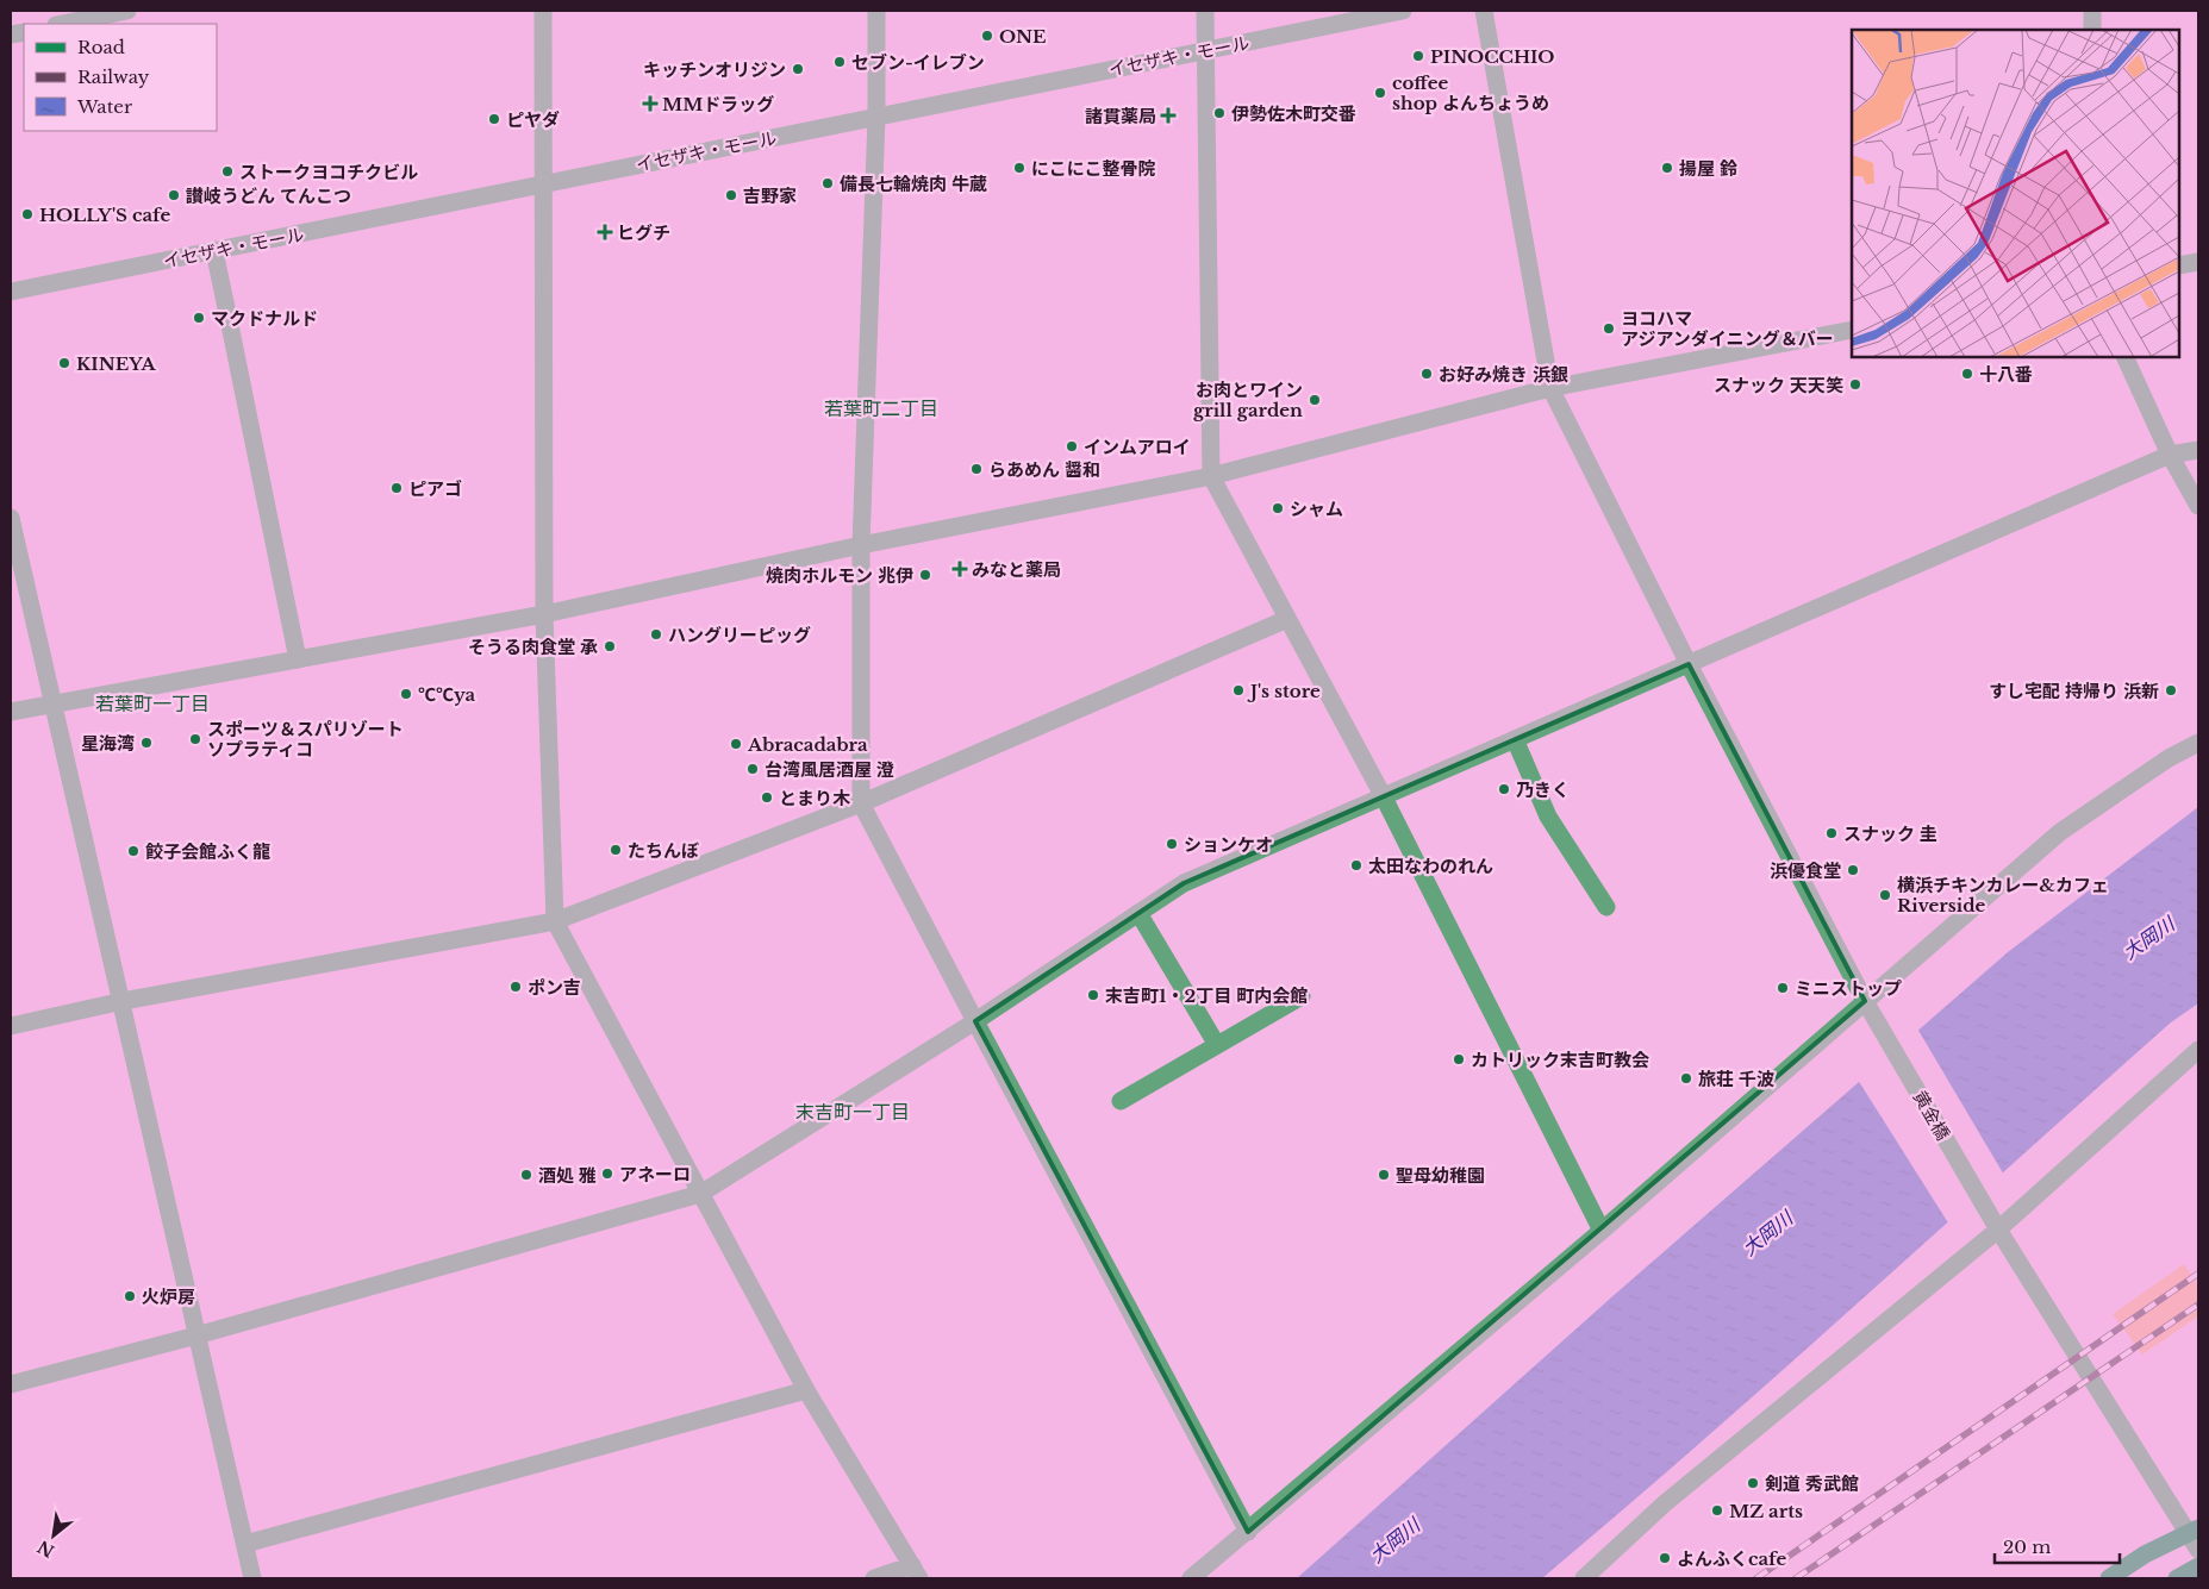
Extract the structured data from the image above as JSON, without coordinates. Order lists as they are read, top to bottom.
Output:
{
  "streets": {
    "street": ["イセザキ・モール", "黄金橋"]
  },
  "districts": ["若葉町二丁目", "若葉町一丁目", "末吉町一丁目"],
  "water": ["大岡川"],
  "places": {
    "other": [
      "ONE",
      "PINOCCHIO",
      "セブン-イレブン",
      "キッチンオリジン",
      "coffee shop よんちょうめ",
      "伊勢佐木町交番",
      "ピヤダ",
      "にこにこ整骨院",
      "揚屋 鈴",
      "ストークヨコチクビル",
      "備長七輪焼肉 牛蔵",
      "讃岐うどん てんこつ",
      "吉野家",
      "HOLLY'S cafe",
      "マクドナルド",
      "ヨコハマ アジアンダイニング＆バー",
      "KINEYA",
      "お好み焼き 浜銀",
      "十八番",
      "スナック 天天笑",
      "お肉とワイン grill garden",
      "インムアロイ",
      "らあめん 醤和",
      "ピアゴ",
      "シャム",
      "焼肉ホルモン 兆伊",
      "ハングリーピッグ",
      "そうる肉食堂 承",
      "J's store",
      "すし宅配 持帰り 浜新",
      "℃℃ya",
      "スポーツ＆スパリゾート ソプラティコ",
      "星海湾",
      "Abracadabra",
      "台湾風居酒屋 澄",
      "乃きく",
      "とまり木",
      "スナック 圭",
      "ションケオ",
      "たちんぼ",
      "餃子会館ふく龍",
      "太田なわのれん",
      "浜優食堂",
      "横浜チキンカレー&カフェ Riverside",
      "ポン吉",
      "ミニストップ",
      "末吉町1・2丁目 町内会館",
      "カトリック末吉町教会",
      "旅荘 千波",
      "アネーロ",
      "酒処 雅",
      "聖母幼稚園",
      "火炉房",
      "剣道 秀武館",
      "MZ arts",
      "よんふくcafe"
    ],
    "health": [
      "MMドラッグ",
      "諸貫薬局",
      "ヒグチ",
      "みなと薬局"
    ]
  },
  "legend": ["Road", "Railway", "Water"],
  "scale_bar": "20 m",
  "north": "bottom left"
}
